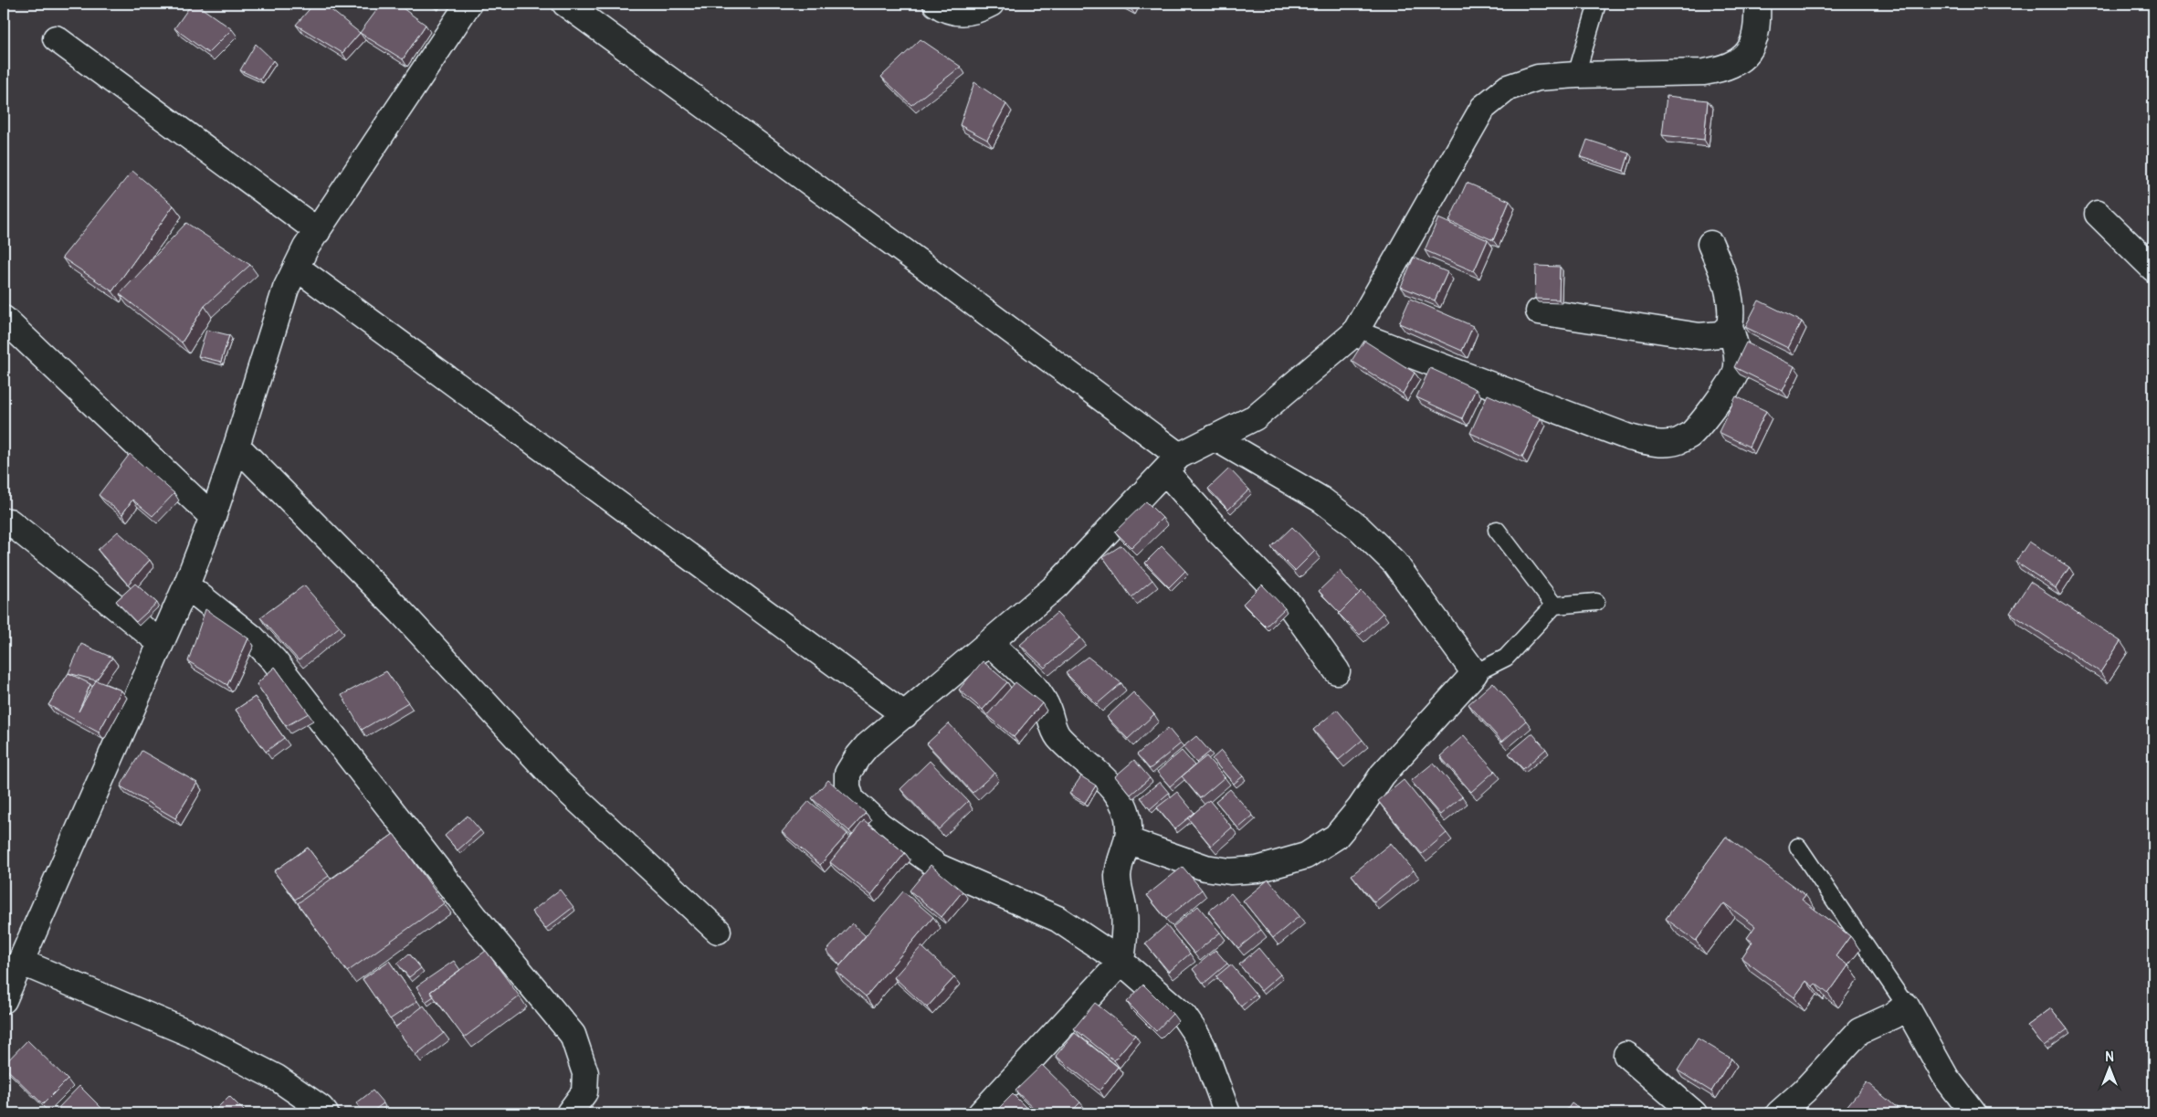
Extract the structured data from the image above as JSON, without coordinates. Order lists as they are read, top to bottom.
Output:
{
  "north": "top"
}
